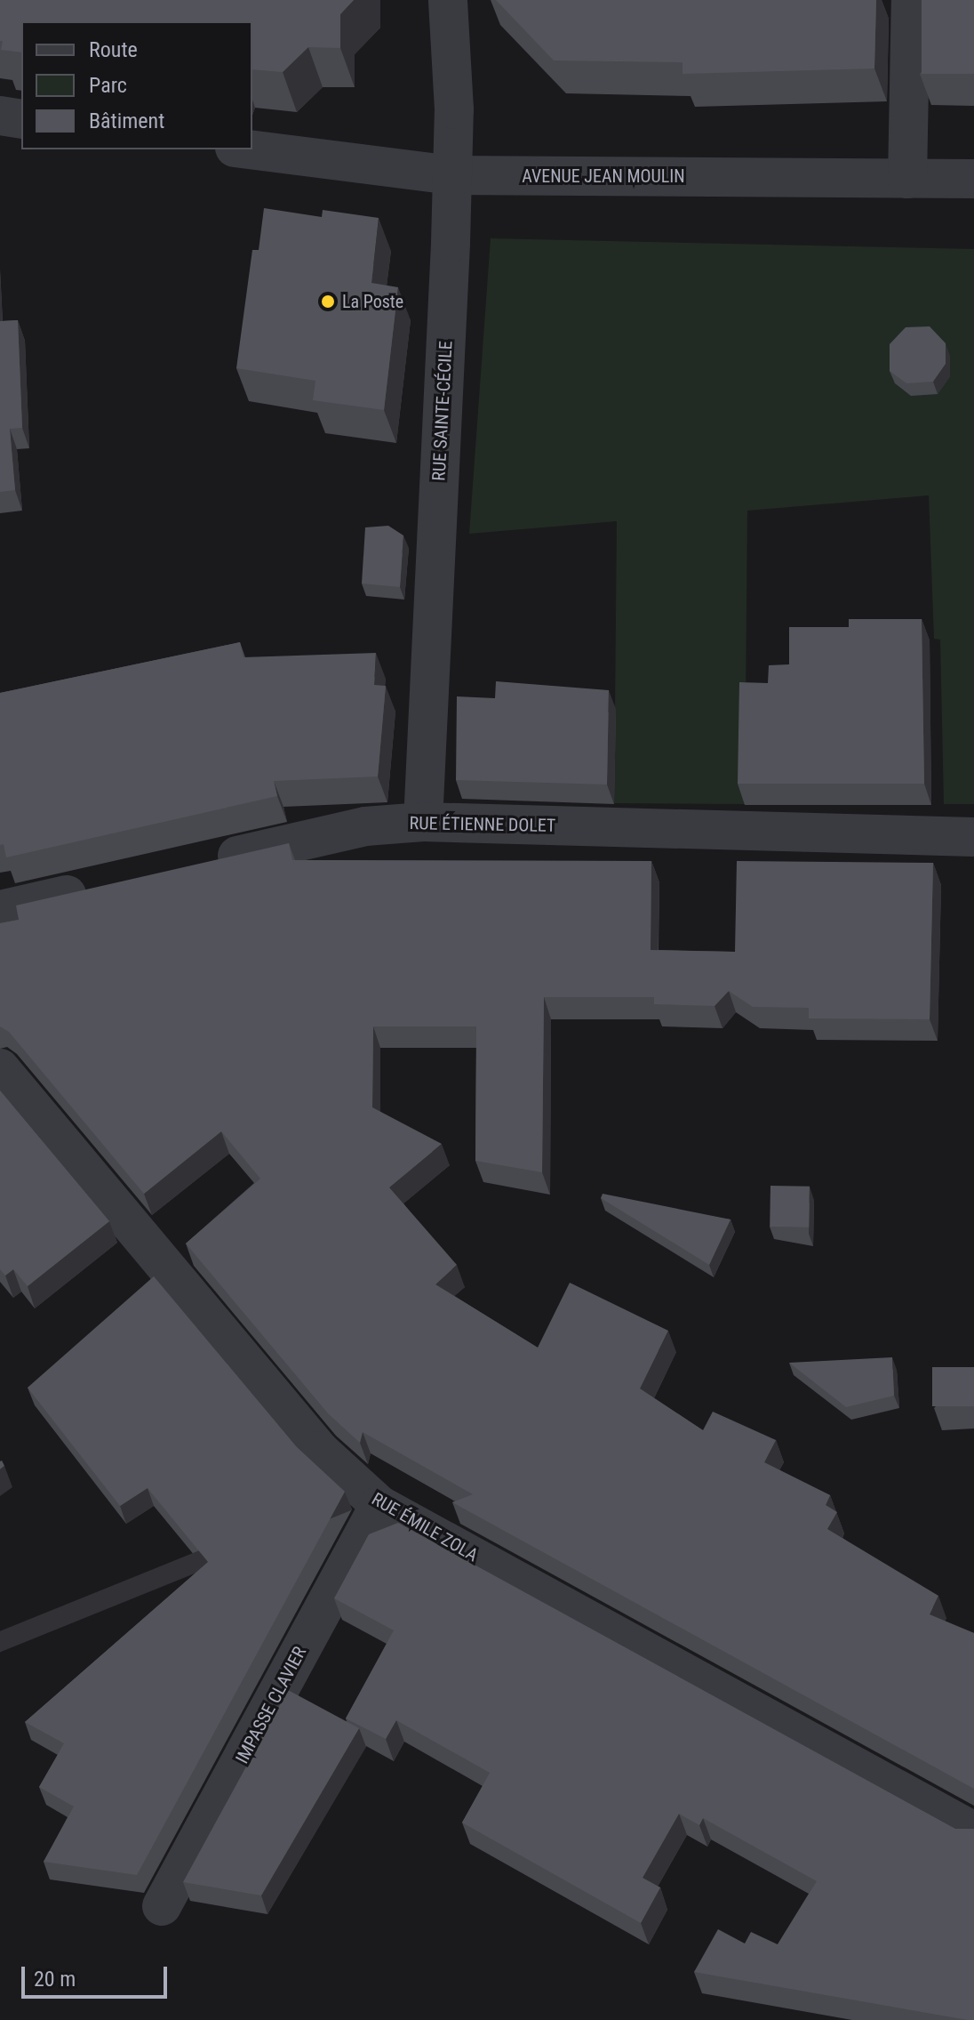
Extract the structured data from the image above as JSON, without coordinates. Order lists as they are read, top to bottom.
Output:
{
  "streets": {
    "street": [
      "AVENUE JEAN MOULIN",
      "RUE SAINTE-CÉCILE",
      "RUE ÉTIENNE DOLET",
      "RUE ÉMILE ZOLA",
      "IMPASSE CLAVIER"
    ]
  },
  "crossings": [
    ["AVENUE JEAN MOULIN", "RUE SAINTE-CÉCILE"],
    ["RUE SAINTE-CÉCILE", "RUE ÉTIENNE DOLET"],
    ["RUE ÉMILE ZOLA", "IMPASSE CLAVIER"]
  ],
  "places": ["La Poste"],
  "legend": ["Route", "Parc", "Bâtiment"],
  "scale_bar": "20 m"
}
